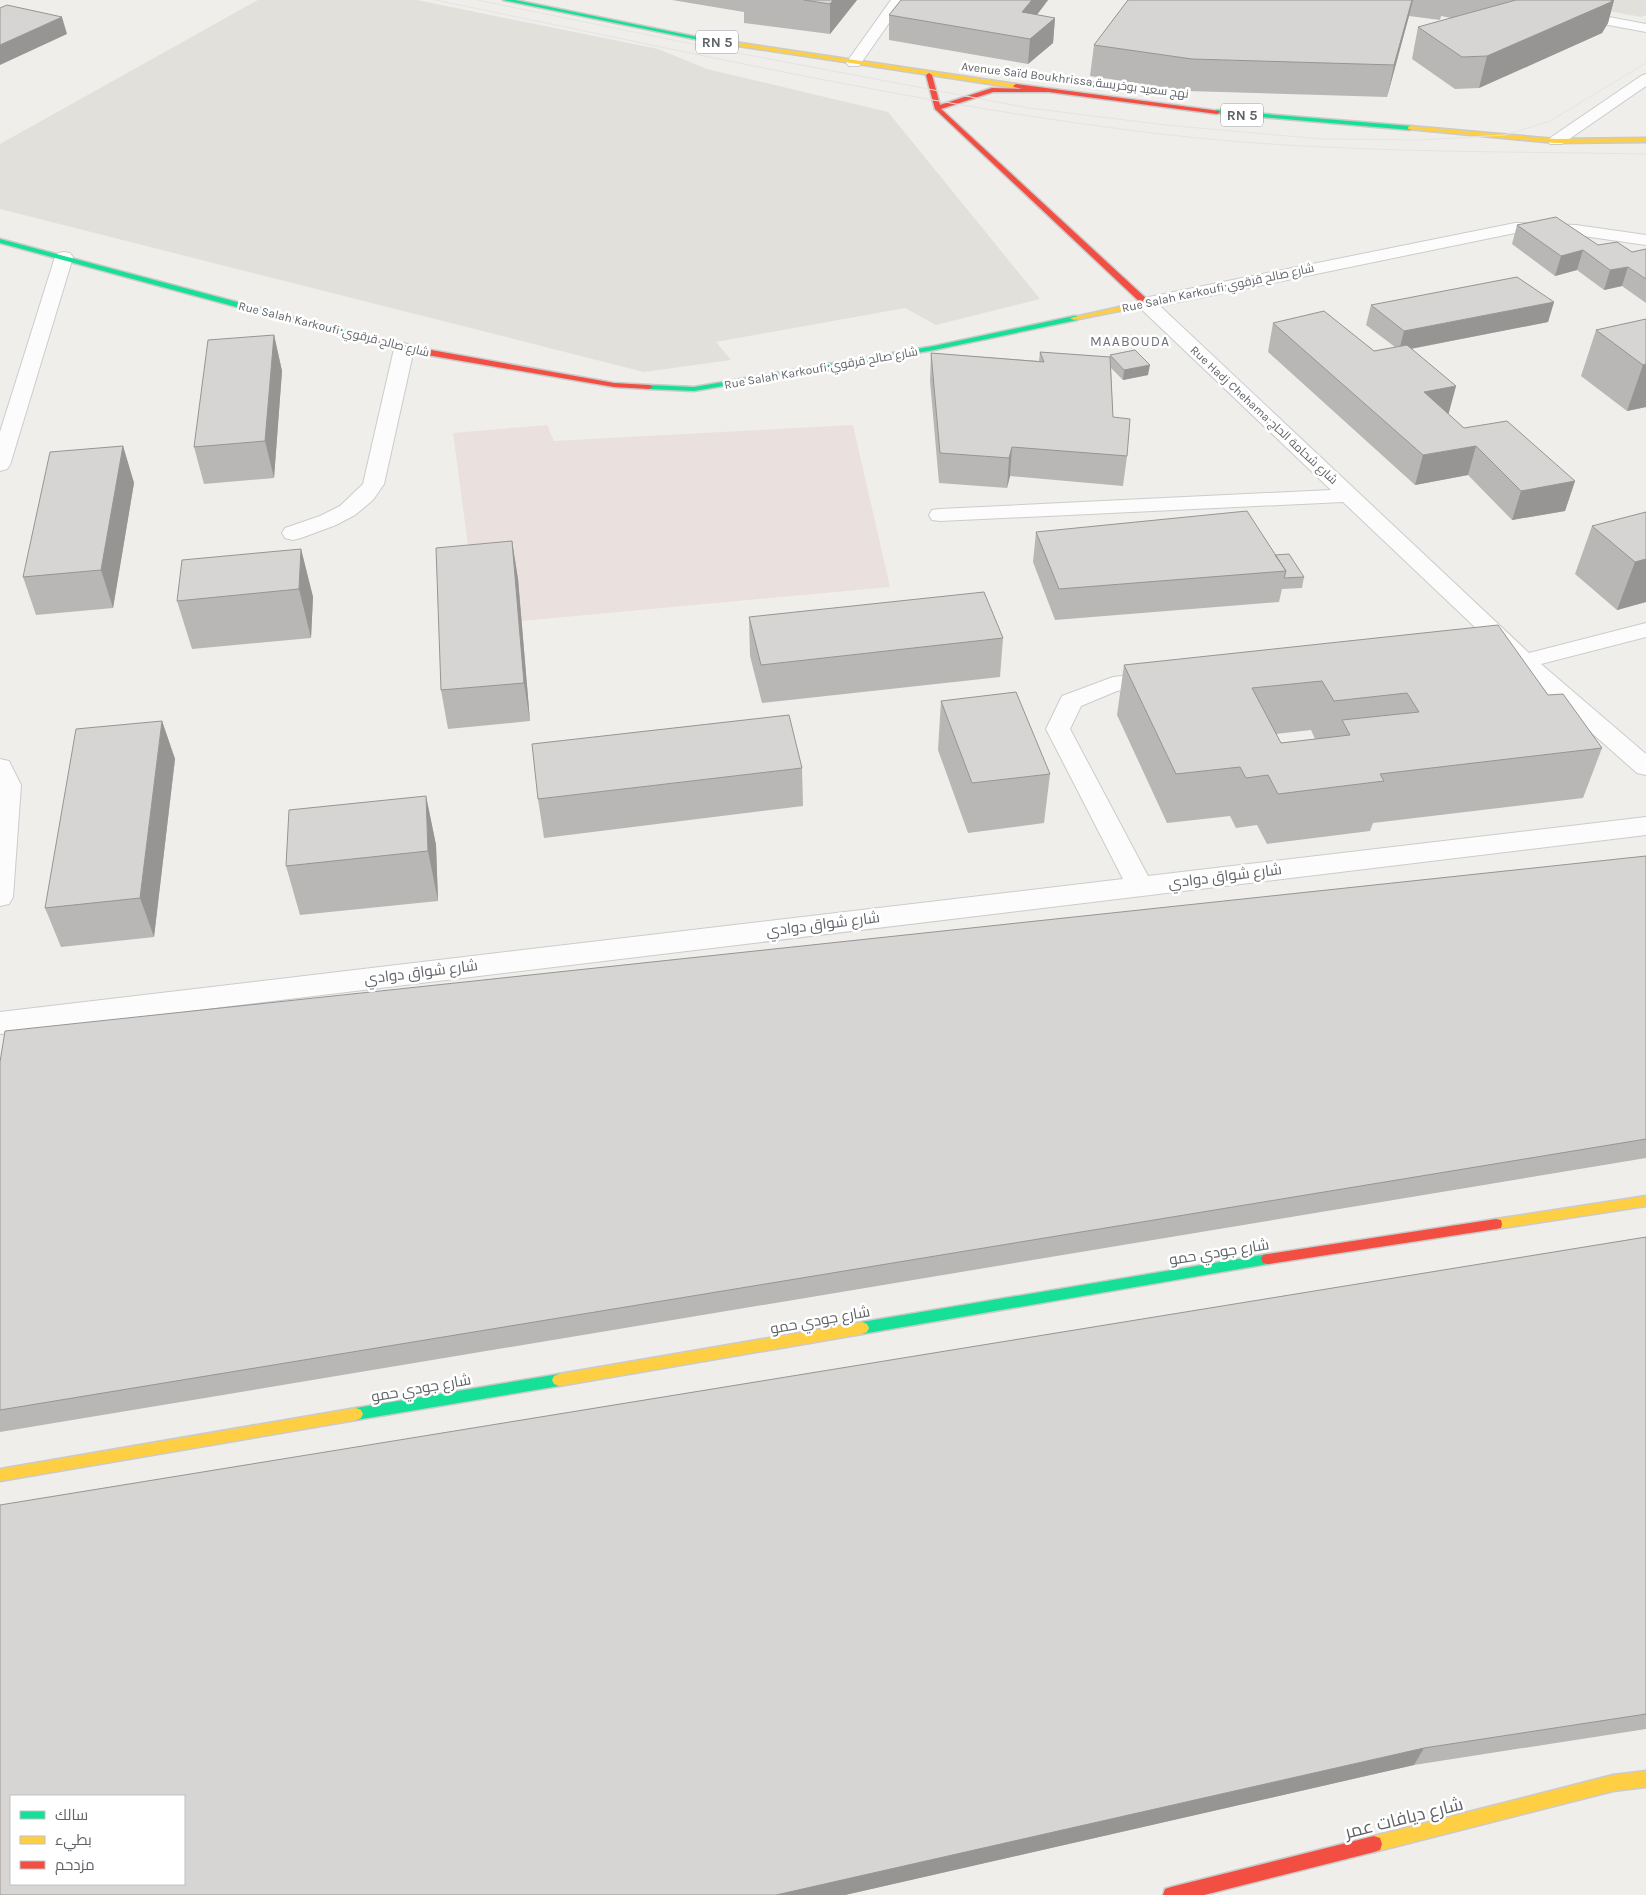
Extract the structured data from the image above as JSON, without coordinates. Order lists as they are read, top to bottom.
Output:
{
  "streets": {
    "street": [
      "RN 5",
      "Avenue Saïd Boukhrissa;نهج سعيد بوخريسة",
      "Rue Salah Karkoufi;شارع صالح قرقوي",
      "Rue Hadj Chehama;شارع شحامة الحاج",
      "شارع شواق دوادي",
      "شارع جودي حمو",
      "شارع ديافات عمر"
    ]
  },
  "crossings": [
    ["Rue Salah Karkoufi;شارع صالح قرقوي", "Rue Hadj Chehama;شارع شحامة الحاج"]
  ],
  "districts": ["MAABOUDA"],
  "legend": ["سالك", "بطيء", "مزدحم"]
}
